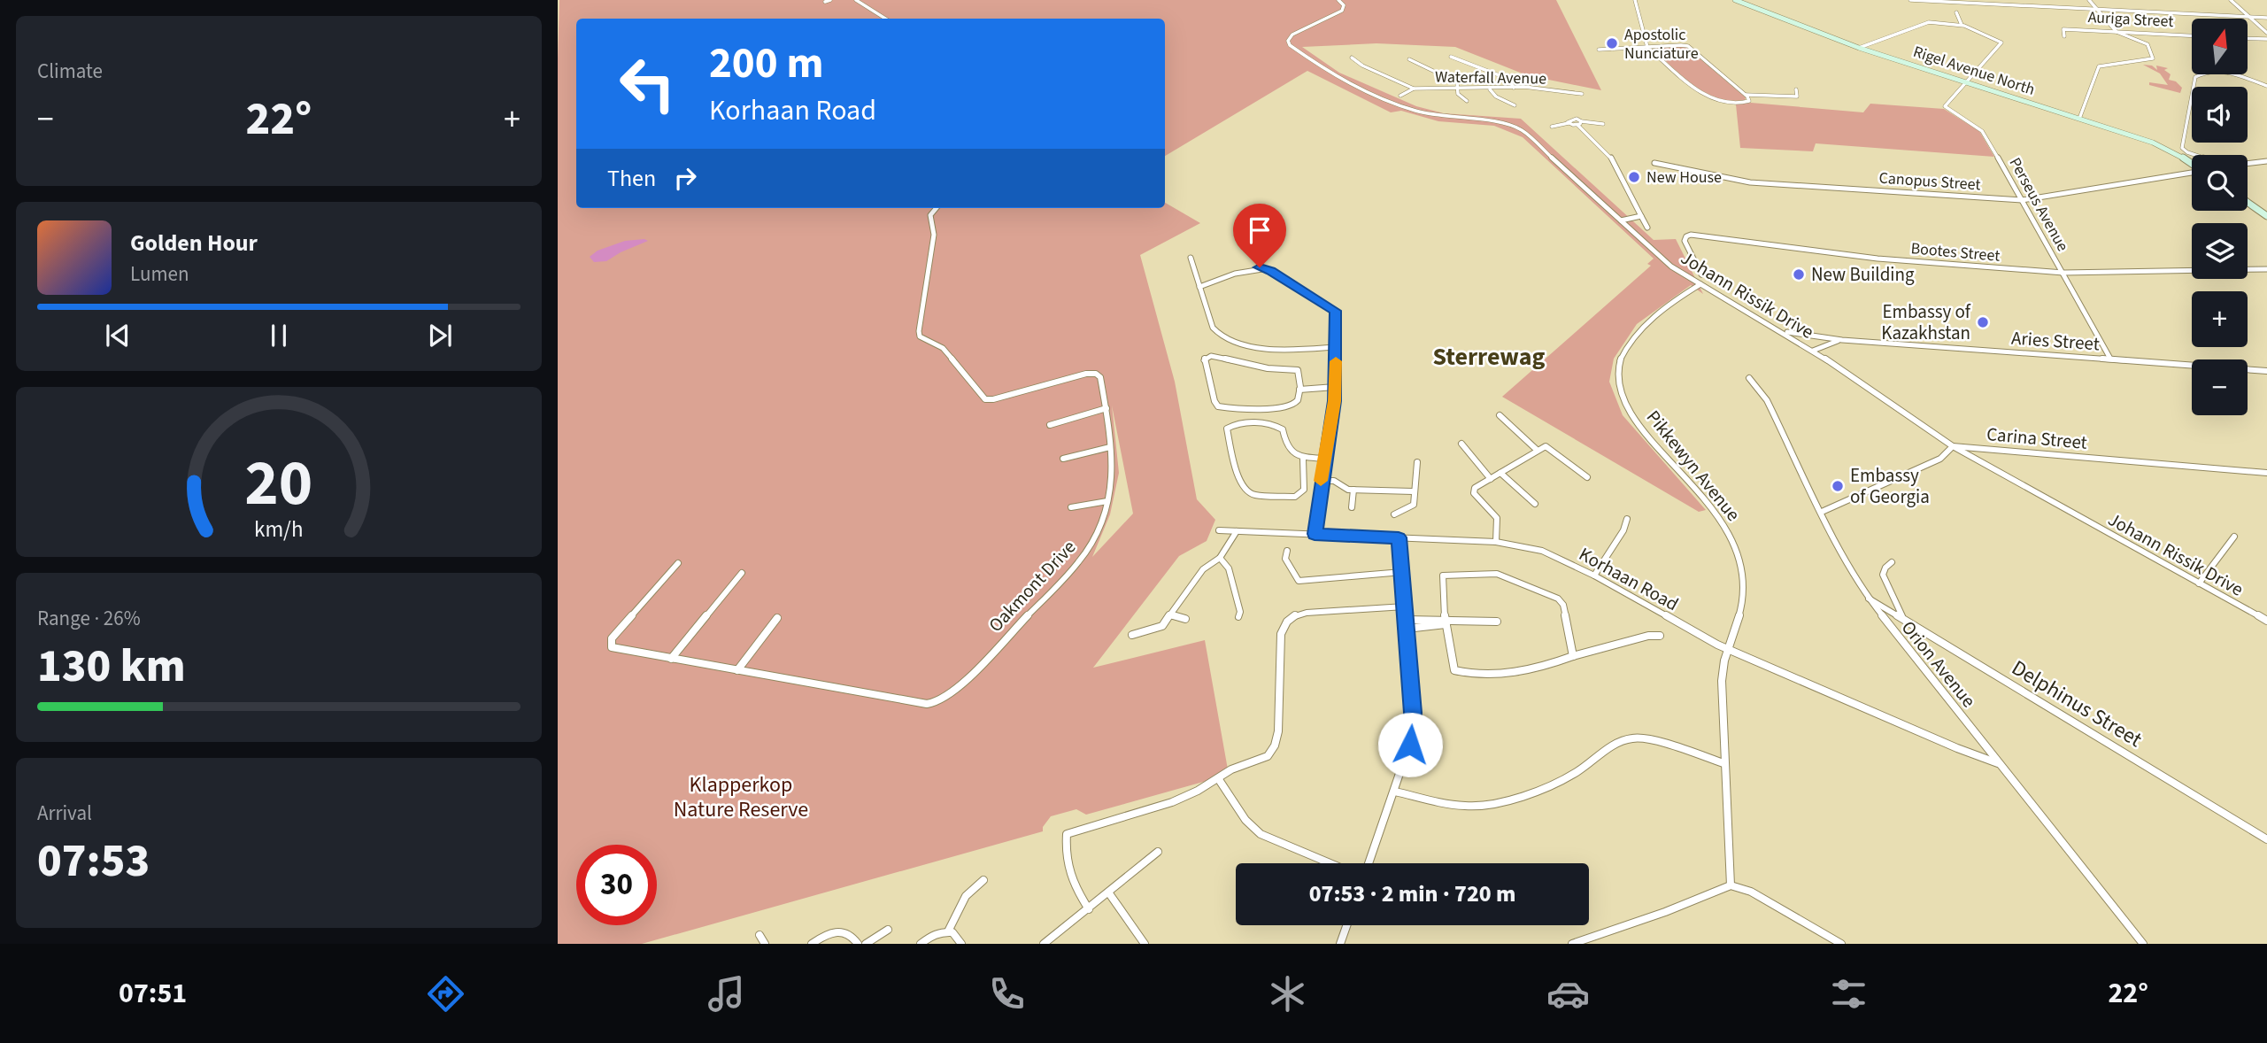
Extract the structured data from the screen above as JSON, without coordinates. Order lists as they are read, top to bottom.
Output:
{
  "streets": {
    "main road": ["Rigel Avenue North"],
    "street": [
      "Auriga Street",
      "Waterfall Avenue",
      "Canopus Street",
      "Perseus Avenue",
      "Bootes Street",
      "Johann Rissik Drive",
      "Aries Street",
      "Carina Street",
      "Pikkewyn Avenue",
      "Korhaan Road",
      "Oakmont Drive",
      "Orion Avenue",
      "Delphinus Street"
    ]
  },
  "crossings": [
    ["Rigel Avenue North", "Perseus Avenue"],
    ["Waterfall Avenue", "Johann Rissik Drive"],
    ["Canopus Street", "Perseus Avenue"],
    ["Perseus Avenue", "Bootes Street"],
    ["Perseus Avenue", "Aries Street"],
    ["Johann Rissik Drive", "Aries Street"],
    ["Johann Rissik Drive", "Carina Street"],
    ["Johann Rissik Drive", "Pikkewyn Avenue"],
    ["Pikkewyn Avenue", "Korhaan Road"],
    ["Korhaan Road", "Orion Avenue"],
    ["Orion Avenue", "Delphinus Street"]
  ],
  "districts": ["Sterrewag"],
  "parks": ["Klapperkop Nature Reserve"],
  "places": [
    "Apostolic Nunciature",
    "New House",
    "New Building",
    "Embassy of Kazakhstan",
    "Embassy of Georgia"
  ],
  "north": "top",
  "page": {
    "tile": [
      "Climate",
      ["Range · 26%", "130 km"],
      ["Arrival", "07:53"]
    ],
    "map_buttons": ["+", "−"],
    "turn": ["200 m", "Korhaan Road"],
    "heat": ["−", "22°", "+"],
    "then": "Then",
    "song": ["Golden Hour", "Lumen"],
    "limit": "30",
    "trip": "07:53 · 2 min · 720 m",
    "tabs": ["07:51", "22°"],
    "gauge": ["20", "km/h"]
  }
}
